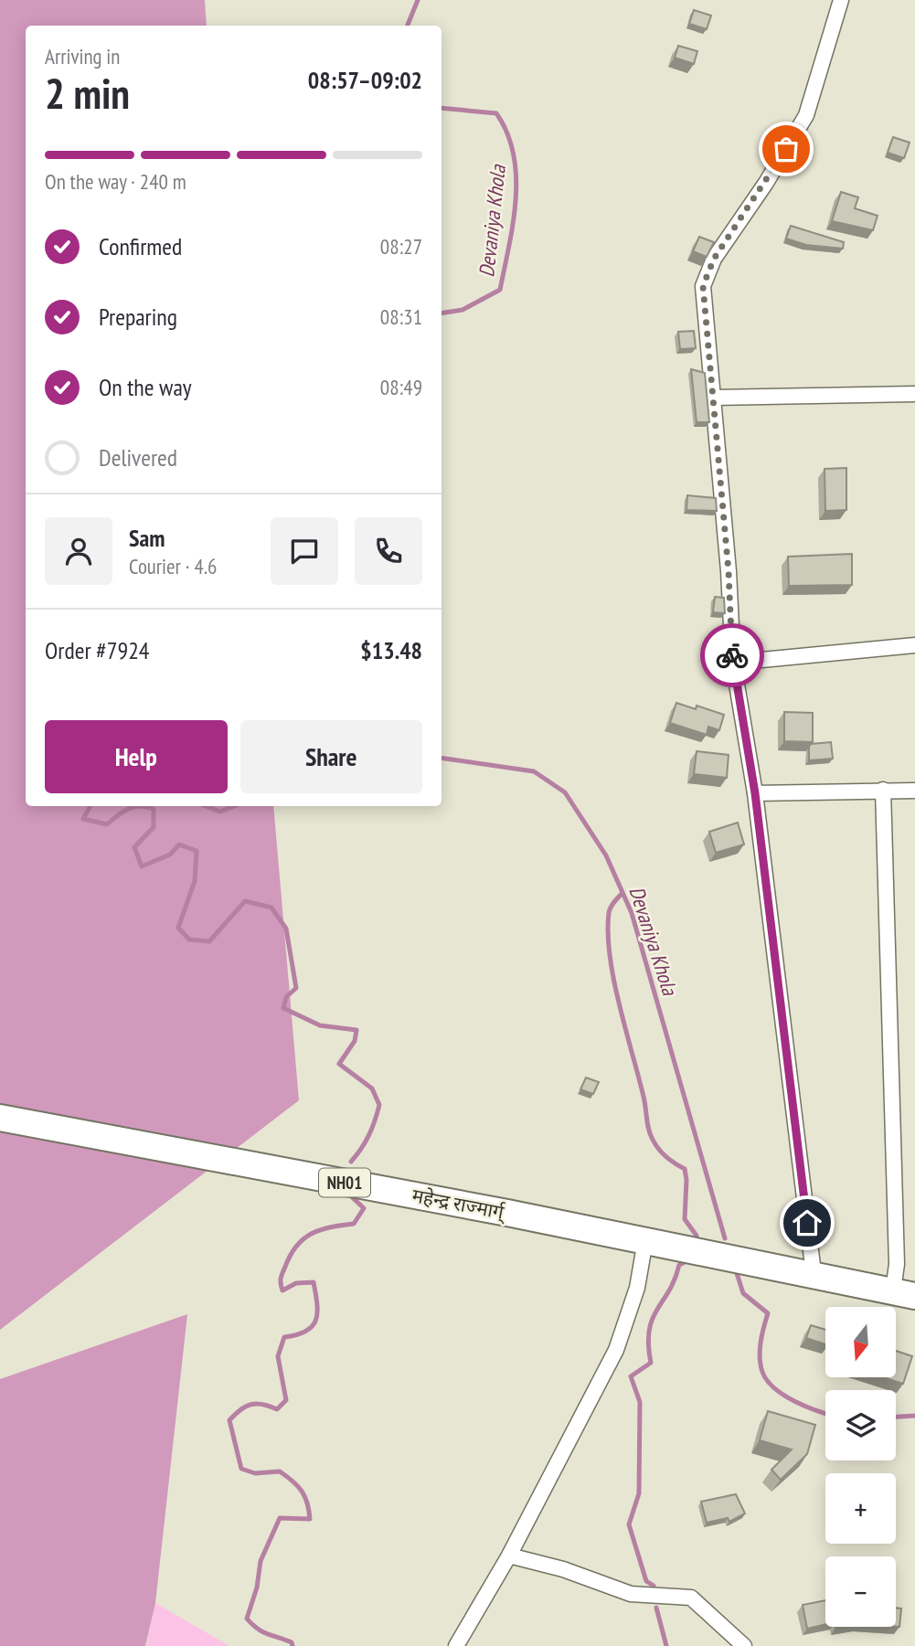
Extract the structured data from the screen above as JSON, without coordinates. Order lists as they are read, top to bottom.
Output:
{
  "streets": {
    "highway": ["NH01", "महेन्द्र राज्मार्ग्"]
  },
  "water": ["Devaniya Khola"],
  "north": "bottom",
  "page": {
    "heading": ["2 min", "Arriving in", "08:57–09:02"],
    "panel": [
      "Sam",
      "Courier · 4.6",
      "Order #7924",
      "$13.48"
    ],
    "bar": "On the way · 240 m",
    "list": [
      ["Confirmed", "08:27"],
      ["Preparing", "08:31"],
      ["On the way", "08:49"],
      "Delivered"
    ],
    "buttons": ["Help", "Share"],
    "map_buttons": ["+", "−"]
  }
}
